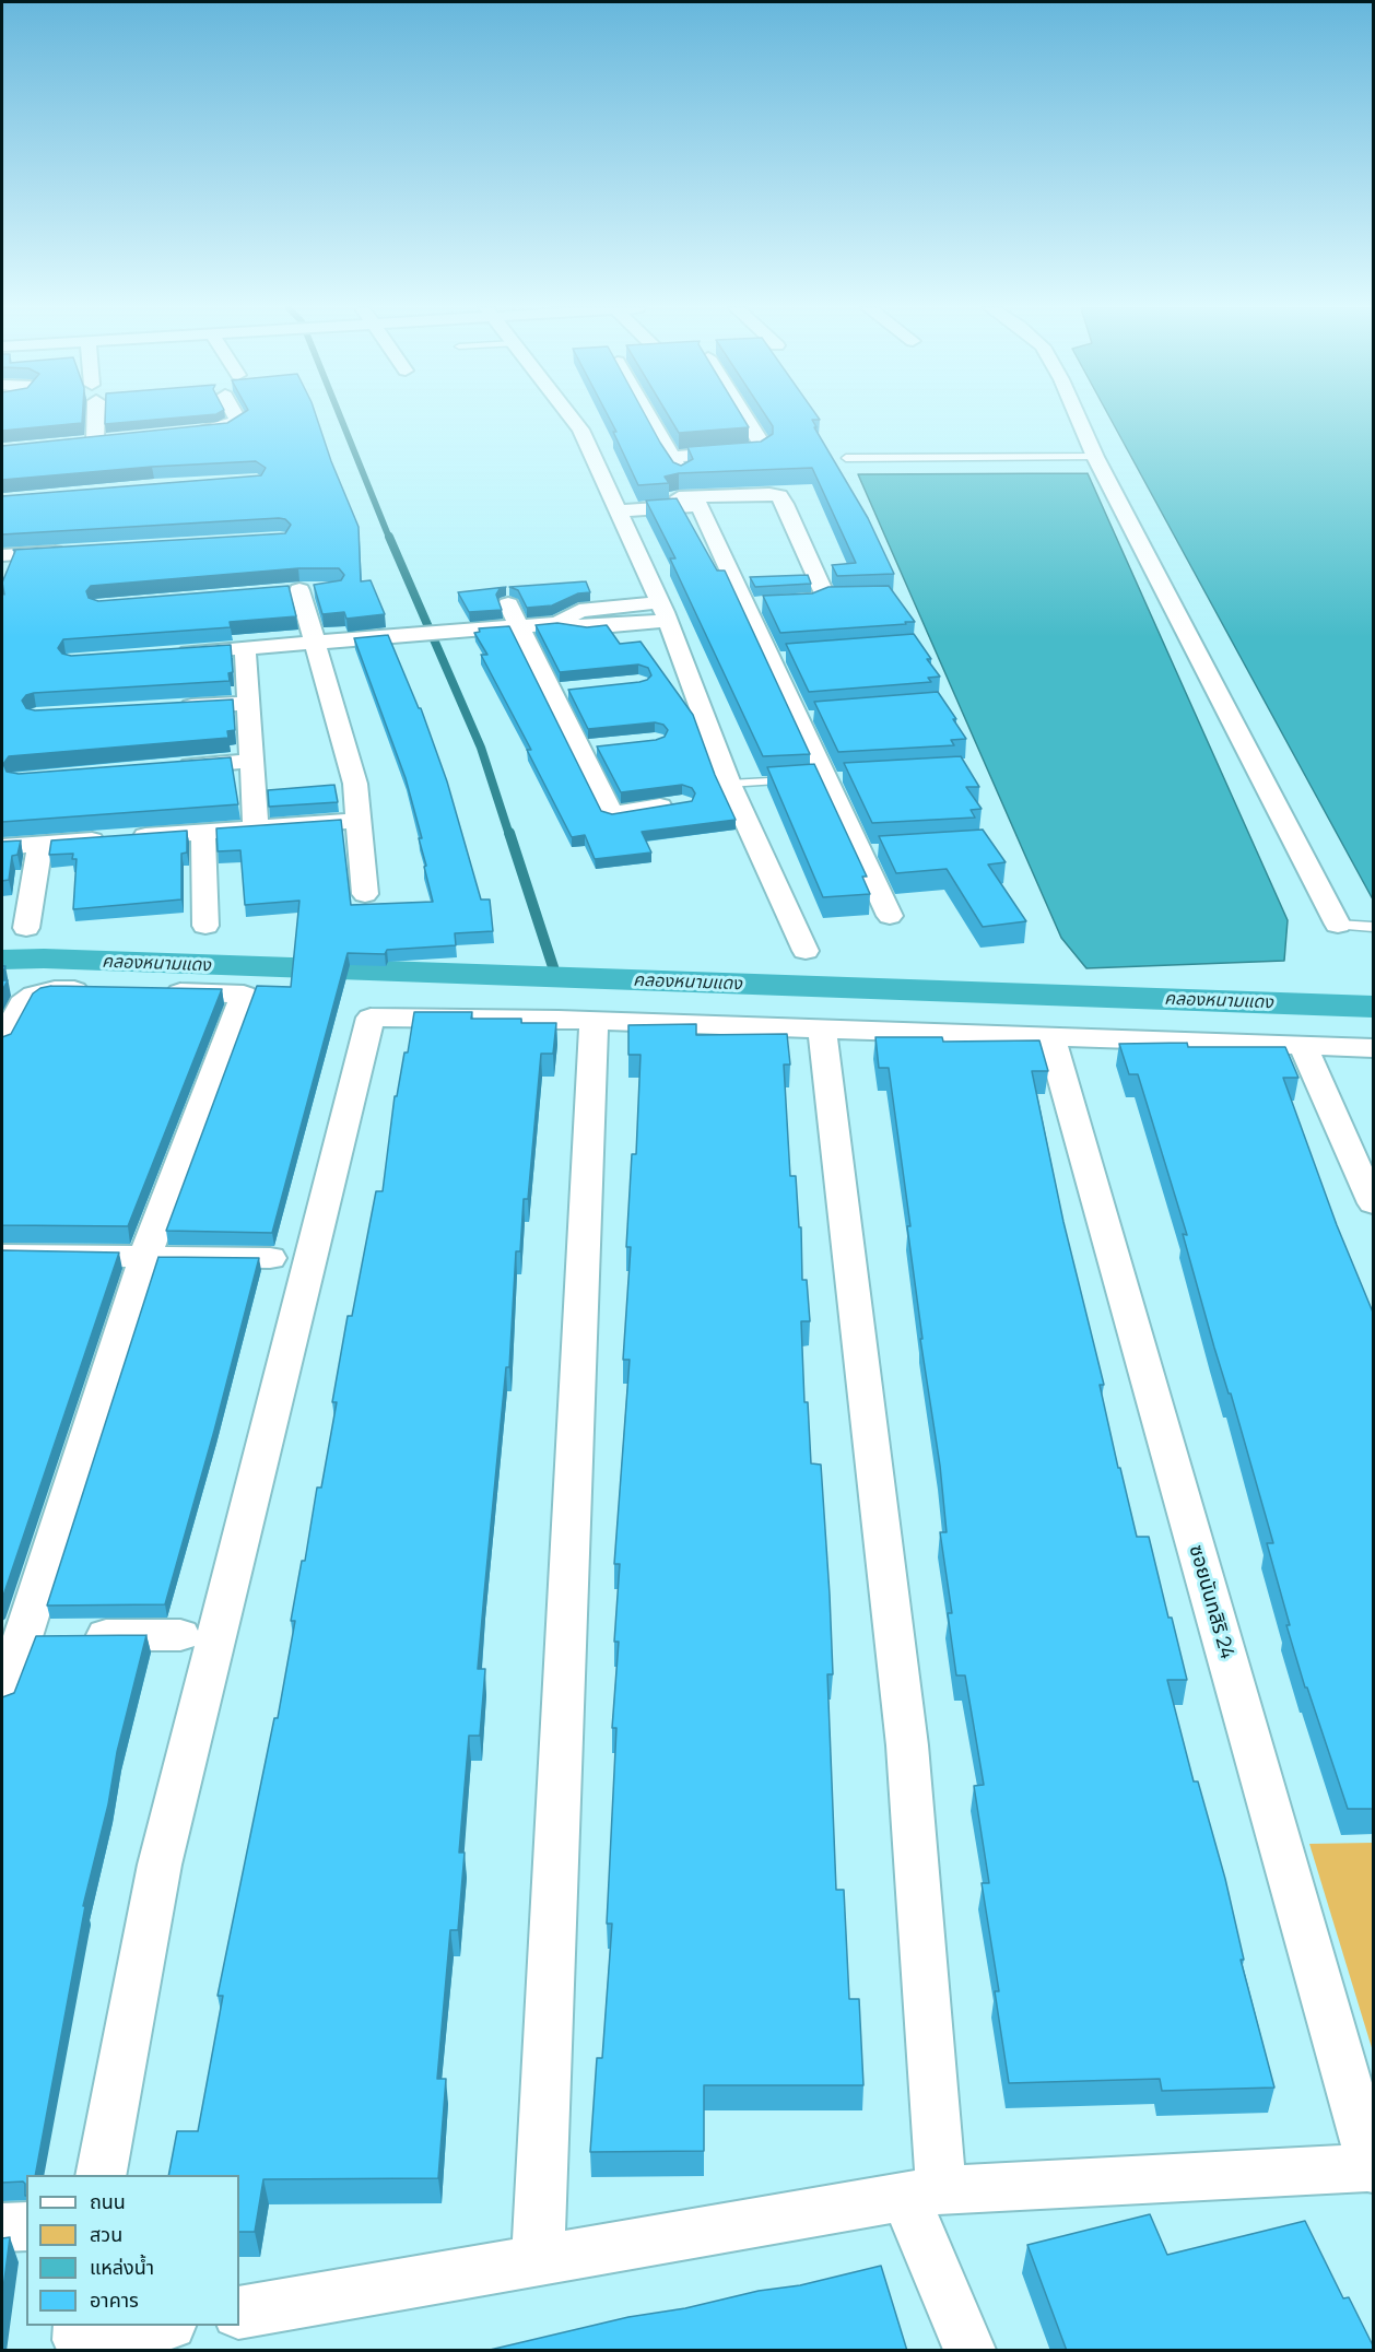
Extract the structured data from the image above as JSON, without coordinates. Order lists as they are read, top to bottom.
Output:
{
  "streets": {
    "street": ["ซอยนันทสิริ 24"]
  },
  "water": ["คลองหนามแดง"],
  "legend": [
    "ถนน",
    "สวน",
    "แหล่งน้ำ",
    "อาคาร"
  ]
}
